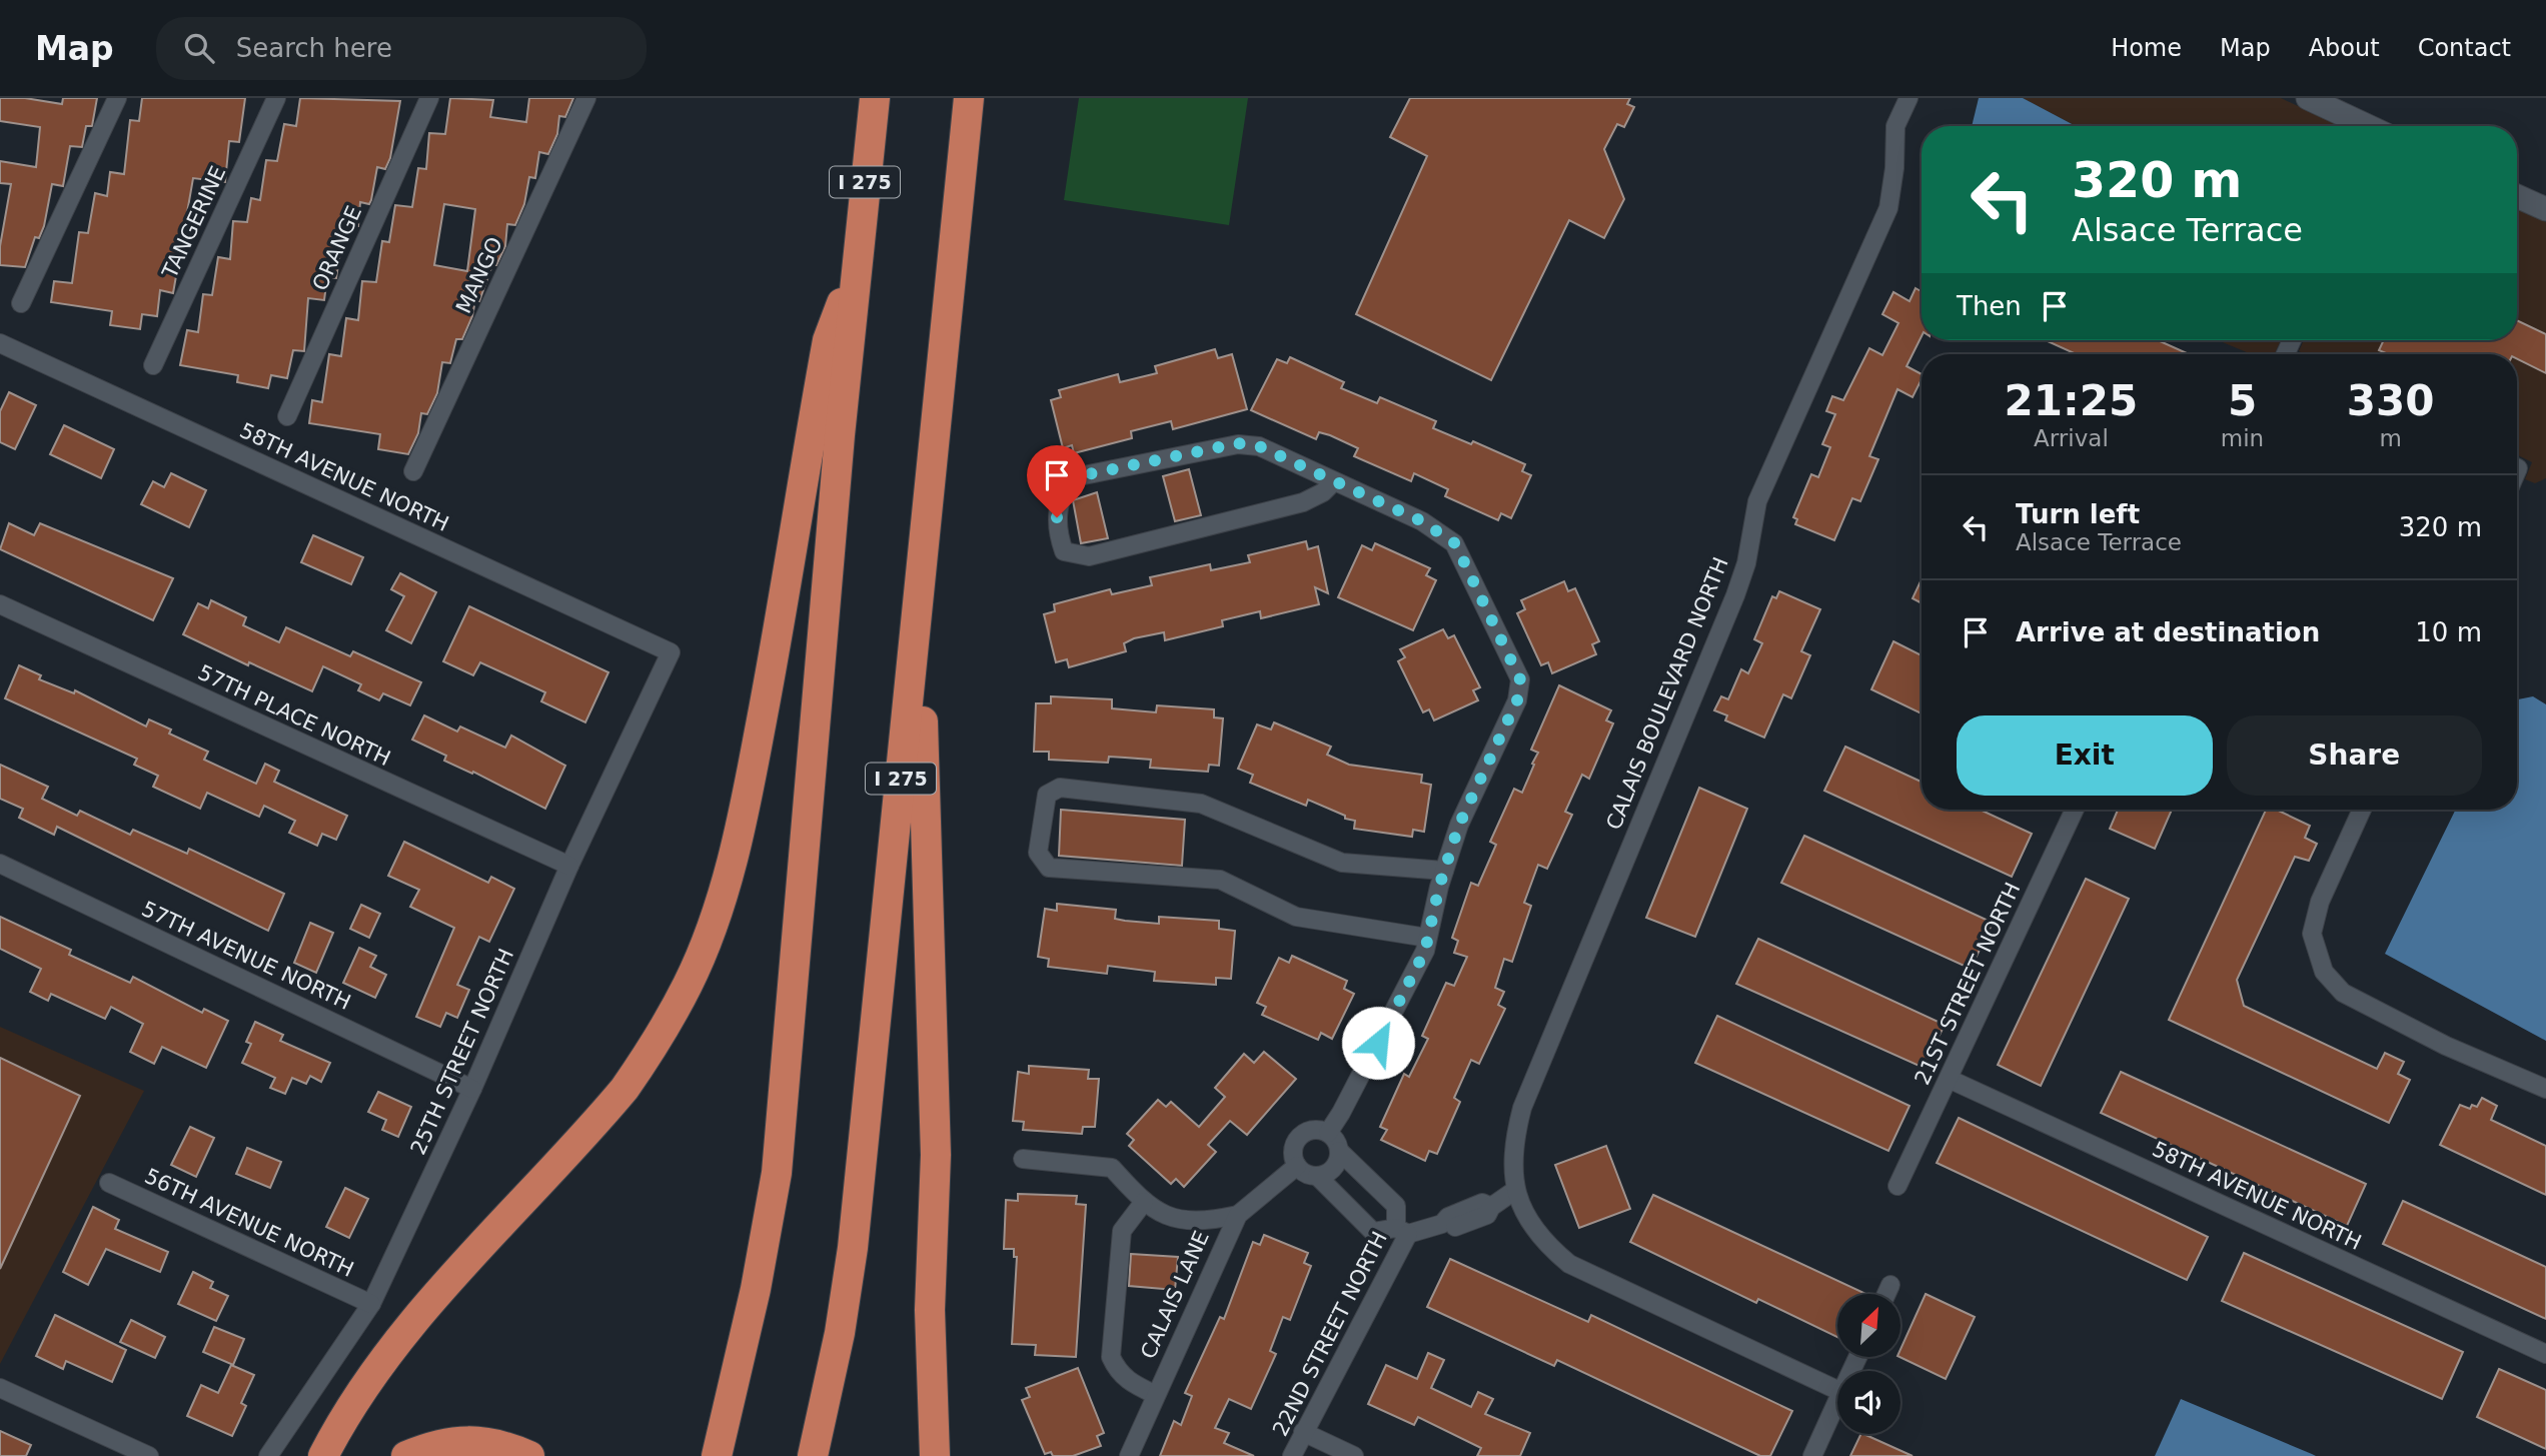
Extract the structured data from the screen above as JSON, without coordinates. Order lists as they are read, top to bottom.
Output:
{
  "streets": {
    "highway": ["I 275"],
    "street": [
      "TANGERINE",
      "ORANGE",
      "MANGO",
      "58TH AVENUE NORTH",
      "CALAIS BOULEVARD NORTH",
      "57TH PLACE NORTH",
      "57TH AVENUE NORTH",
      "21ST STREET NORTH",
      "25TH STREET NORTH",
      "56TH AVENUE NORTH",
      "CALAIS LANE",
      "22ND STREET NORTH"
    ]
  },
  "crossings": [
    ["58TH AVENUE NORTH", "21ST STREET NORTH"],
    ["58TH AVENUE NORTH", "25TH STREET NORTH"],
    ["57TH PLACE NORTH", "25TH STREET NORTH"],
    ["57TH AVENUE NORTH", "25TH STREET NORTH"],
    ["25TH STREET NORTH", "56TH AVENUE NORTH"]
  ],
  "north": "top right",
  "page": {
    "header": "Map",
    "search": "Search here",
    "nav": [
      "Home",
      "Map",
      "About",
      "Contact"
    ],
    "turn": ["320 m", "Alsace Terrace"],
    "then": "Then",
    "eta": [
      "21:25",
      "Arrival",
      "5",
      "min",
      "330",
      "m"
    ],
    "list": [
      {
        "name": "Turn left",
        "note": "Alsace Terrace",
        "value": "320 m"
      },
      {
        "name": "Arrive at destination",
        "value": "10 m"
      }
    ],
    "buttons": ["Exit", "Share"]
  }
}
